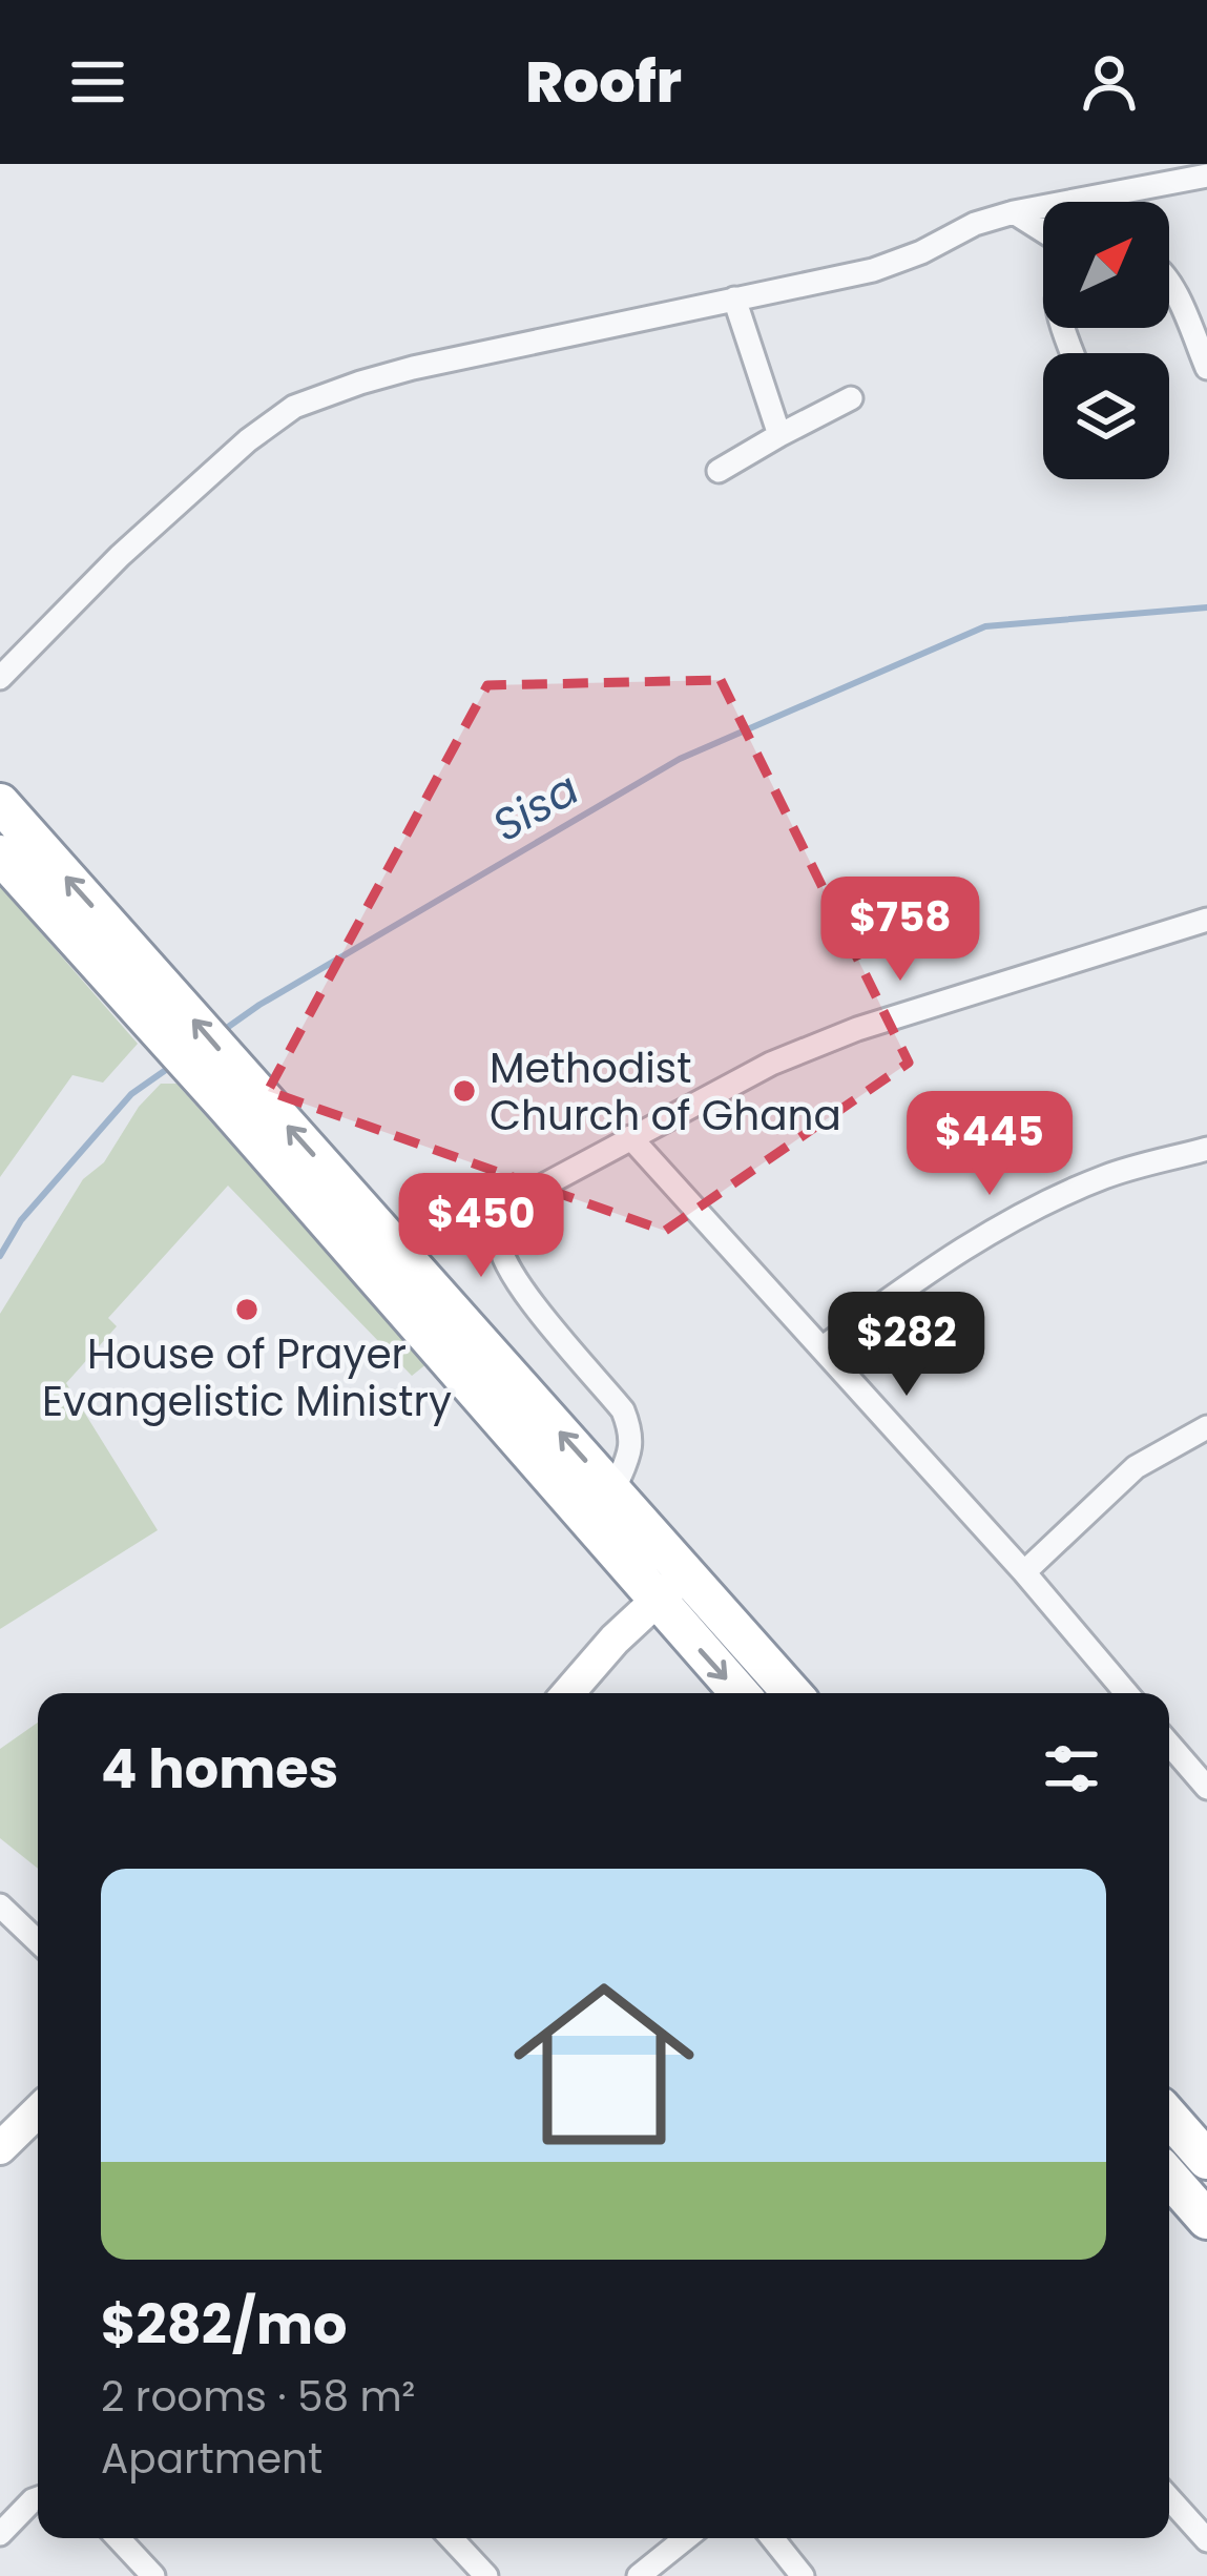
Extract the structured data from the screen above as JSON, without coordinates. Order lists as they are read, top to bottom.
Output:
{
  "water": ["Sisa"],
  "places": ["Methodist Church of Ghana", "House of Prayer Evangelistic Ministry"],
  "north": "top right",
  "page": {
    "header": "Roofr",
    "price": [
      "$758",
      "$445",
      "$450",
      "$282"
    ],
    "heading": "4 homes",
    "list": [
      {
        "name": "$282/mo",
        "note": "2 rooms · 58 m² · Apartment"
      }
    ]
  }
}
